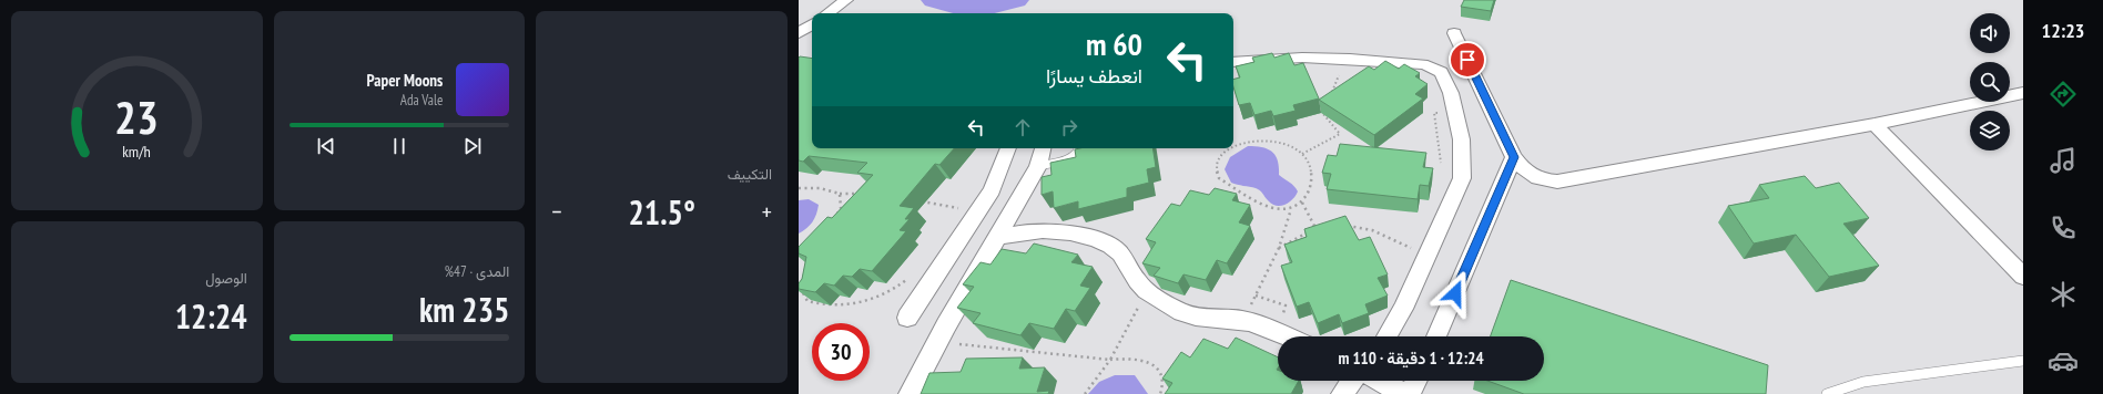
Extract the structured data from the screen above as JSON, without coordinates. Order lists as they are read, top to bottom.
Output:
{
  "page": {
    "tabs": "12:23",
    "tile": [
      "التكييف",
      ["المدى · 47%", "235 km"],
      ["الوصول", "12:24"]
    ],
    "turn": ["60 m", "انعطف يسارًا"],
    "song": ["Paper Moons", "Ada Vale"],
    "heat": ["−", "21.5°", "+"],
    "limit": "30",
    "trip": "12:24 · 1 دقيقة · 110 m",
    "gauge": ["23", "km/h"]
  }
}
